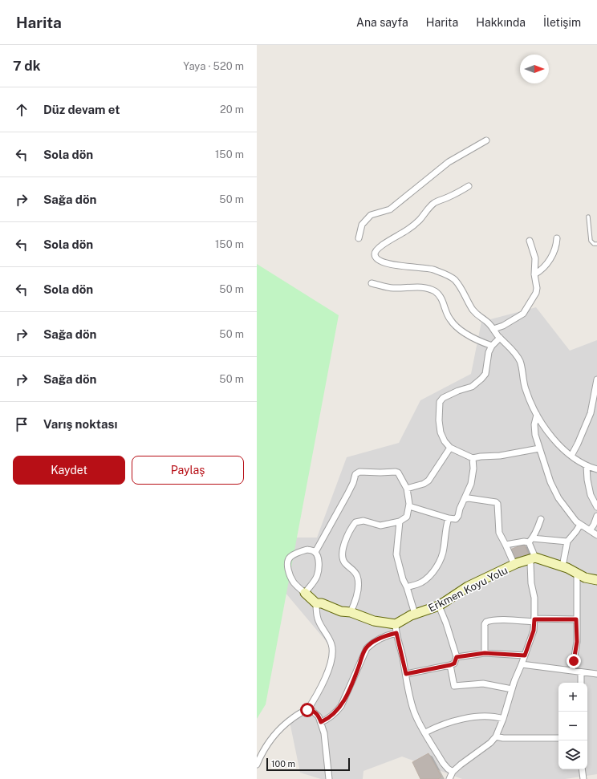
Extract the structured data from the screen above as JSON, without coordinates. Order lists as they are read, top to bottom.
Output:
{
  "streets": {
    "street": ["Erkmen Koyu Yolu"]
  },
  "scale_bar": "100 m",
  "north": "right",
  "page": {
    "header": "Harita",
    "nav": [
      "Ana sayfa",
      "Harita",
      "Hakkında",
      "İletişim"
    ],
    "heading": ["7 dk", "Yaya · 520 m"],
    "list": [
      ["Düz devam et", "20 m"],
      ["Sola dön", "150 m"],
      ["Sağa dön", "50 m"],
      ["Sola dön", "150 m"],
      ["Sola dön", "50 m"],
      ["Sağa dön", "50 m"],
      ["Sağa dön", "50 m"],
      "Varış noktası"
    ],
    "buttons": ["Kaydet", "Paylaş"],
    "map_buttons": ["+", "−"],
    "scale": "100 m"
  }
}
